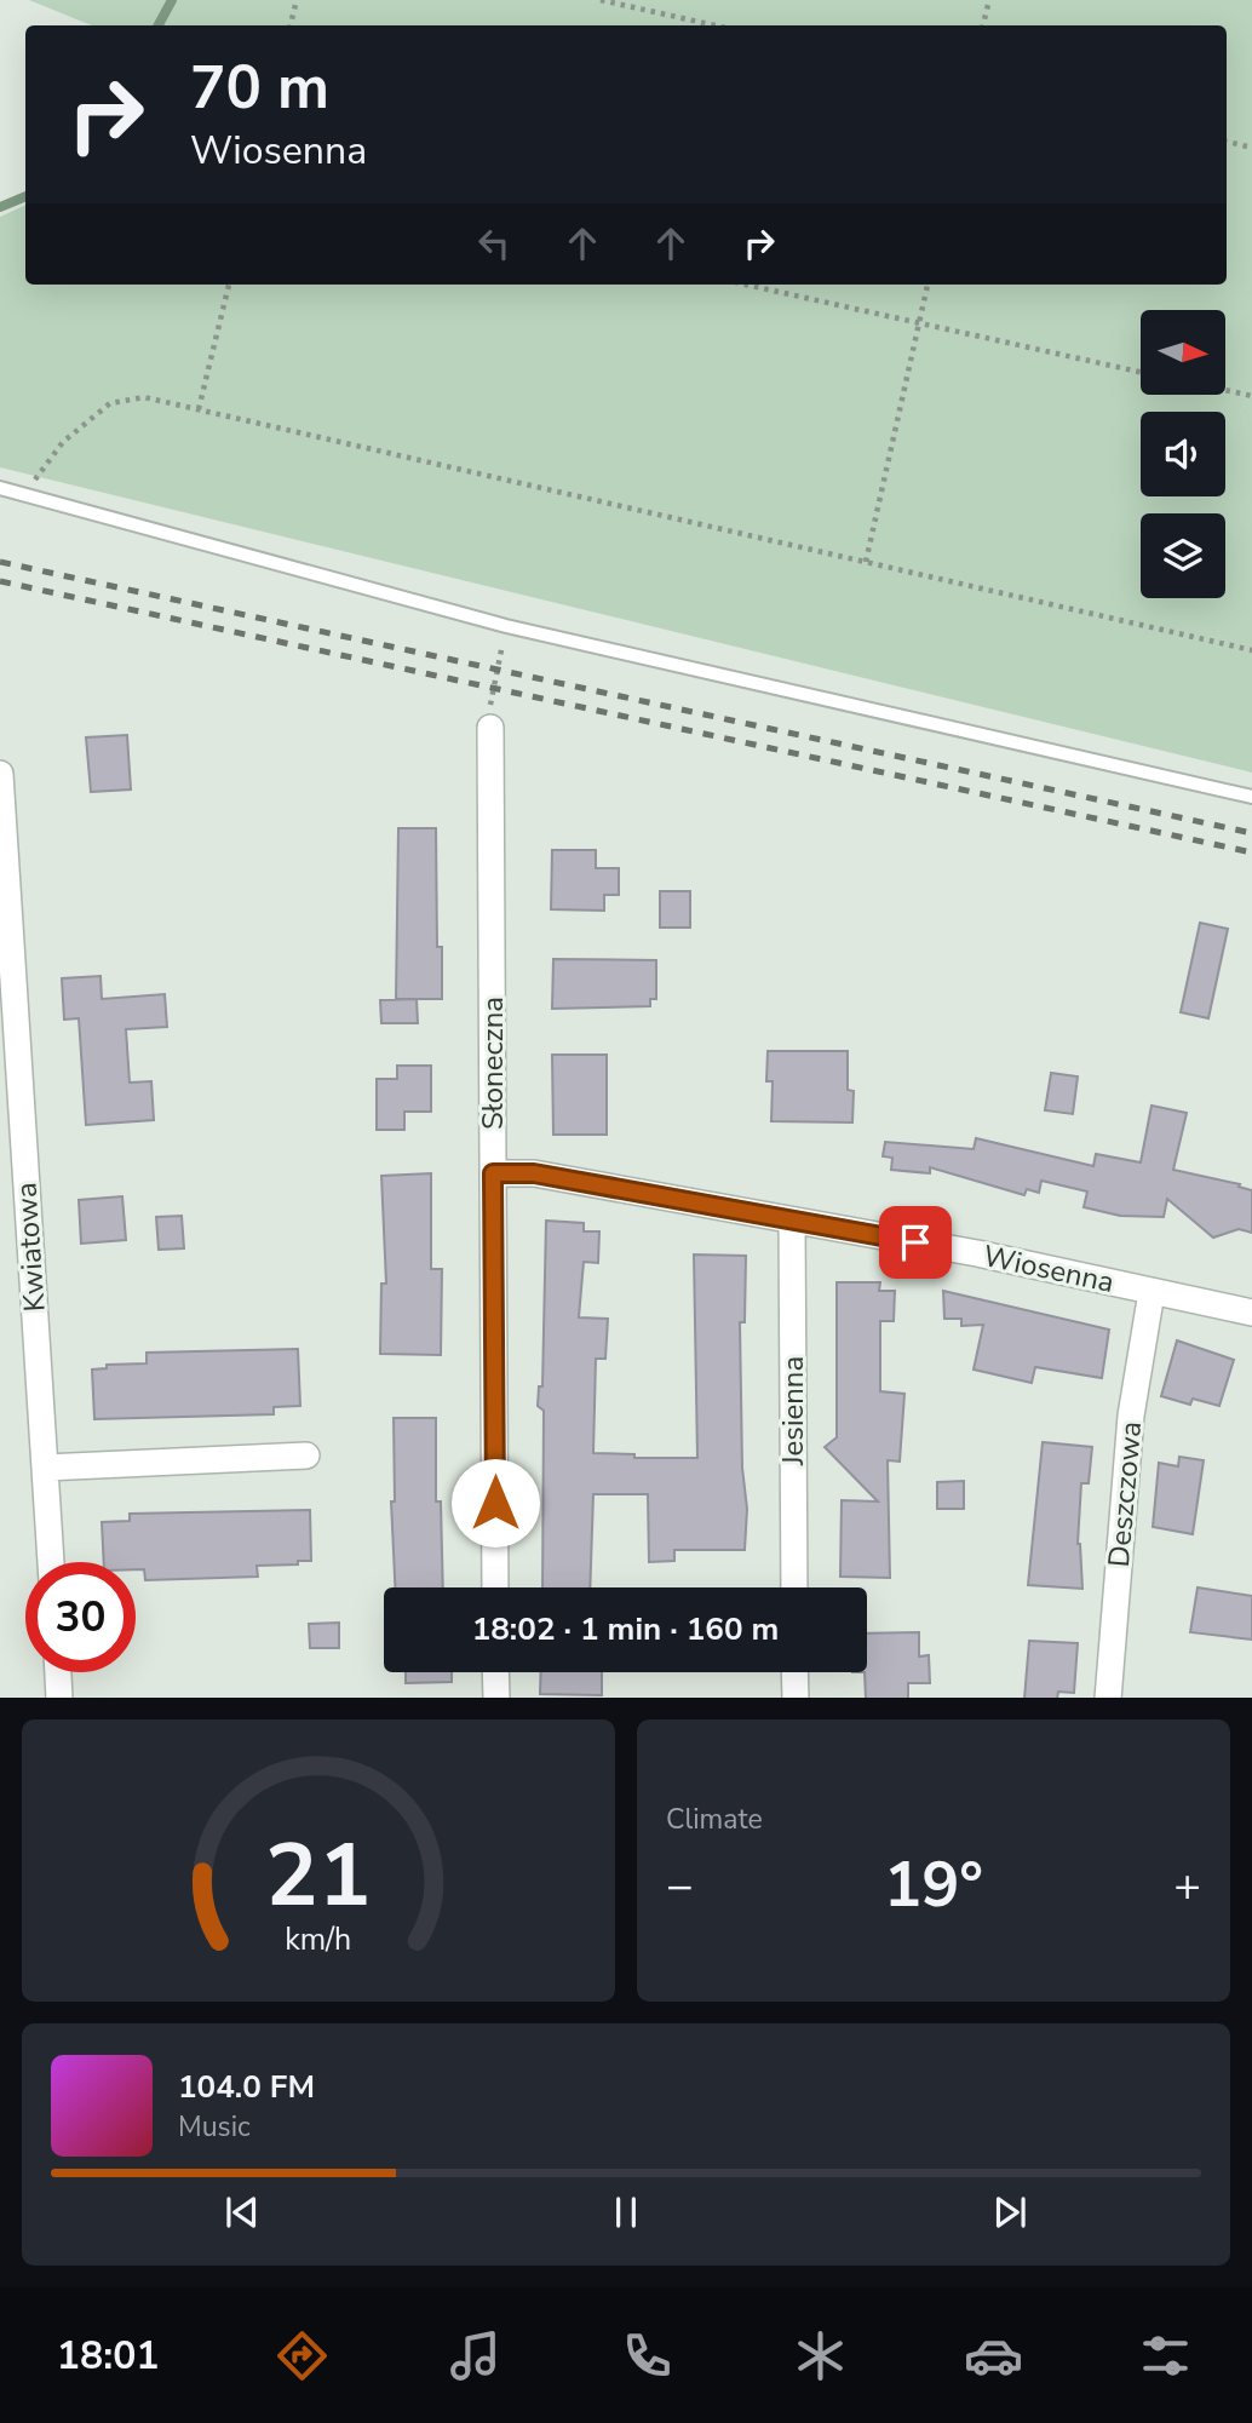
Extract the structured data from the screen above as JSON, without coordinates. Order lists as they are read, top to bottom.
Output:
{
  "streets": {
    "street": [
      "Słoneczna",
      "Kwiatowa",
      "Wiosenna",
      "Jesienna",
      "Deszczowa"
    ]
  },
  "crossings": [
    ["Słoneczna", "Wiosenna"],
    ["Wiosenna", "Jesienna"],
    ["Wiosenna", "Deszczowa"]
  ],
  "north": "right",
  "page": {
    "turn": ["70 m", "Wiosenna"],
    "limit": "30",
    "trip": "18:02 · 1 min · 160 m",
    "tile": "Climate",
    "heat": ["−", "19°", "+"],
    "song": ["104.0 FM", "Music"],
    "tabs": "18:01",
    "gauge": ["21", "km/h"]
  }
}
